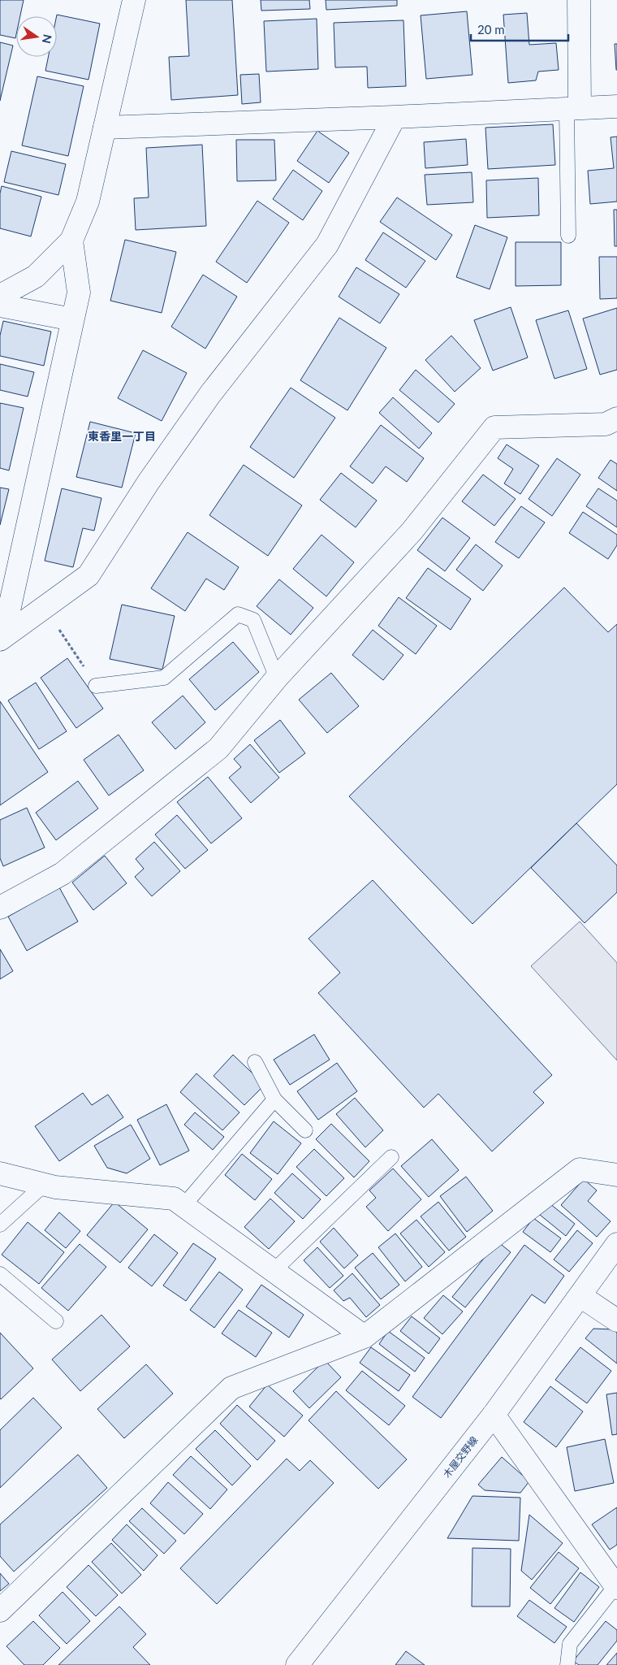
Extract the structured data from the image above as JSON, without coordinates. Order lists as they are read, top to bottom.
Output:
{
  "streets": {
    "street": ["木屋交野線"]
  },
  "districts": ["東香里一丁目"],
  "scale_bar": "20 m",
  "north": "right"
}
